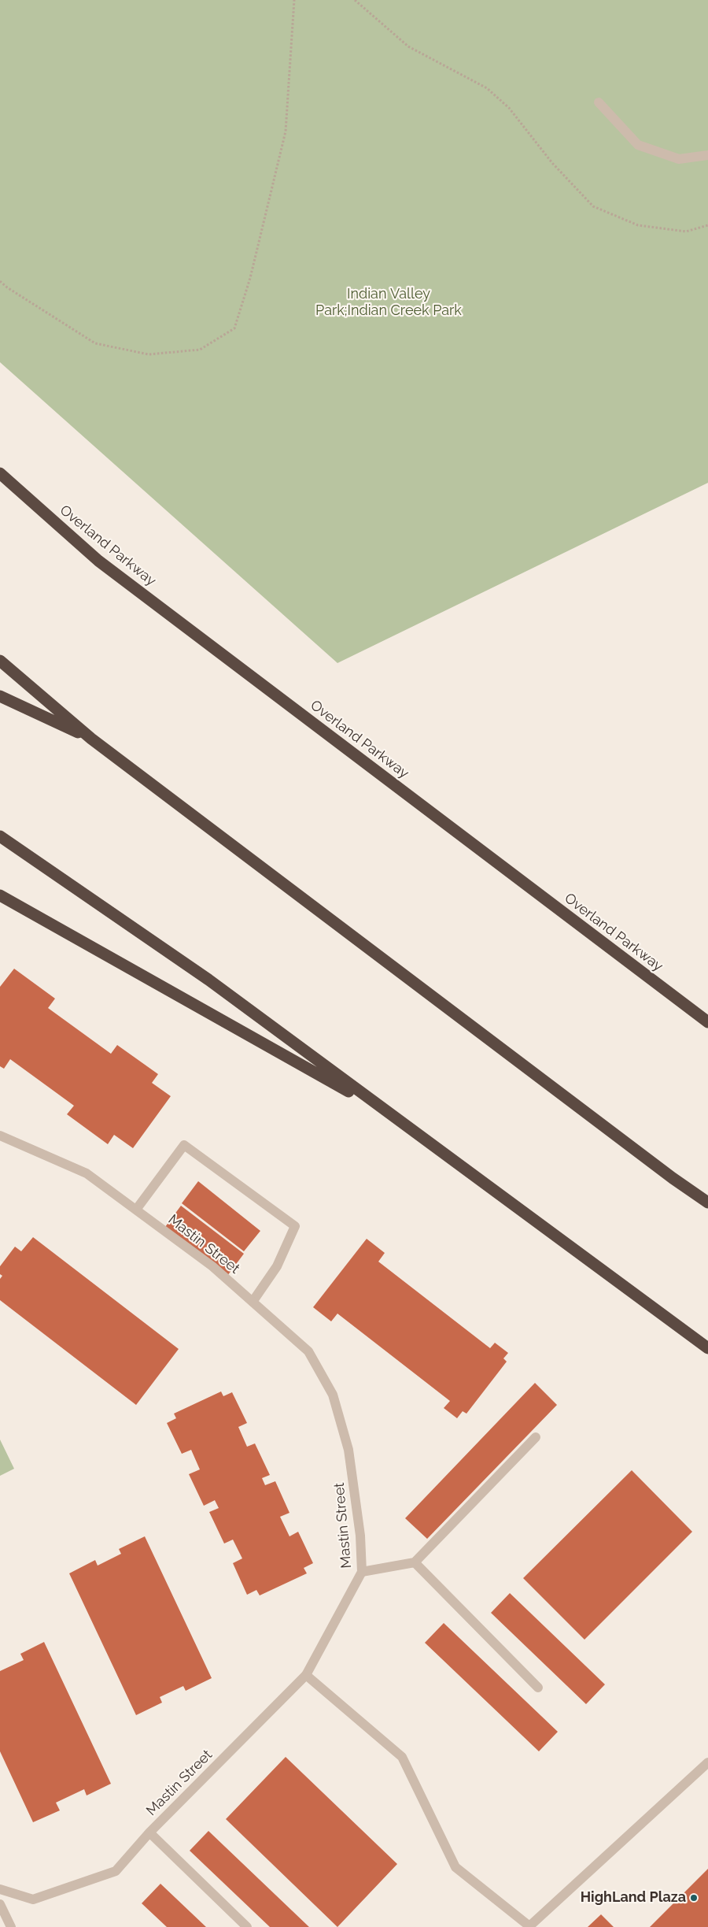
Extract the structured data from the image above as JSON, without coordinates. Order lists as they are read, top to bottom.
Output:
{
  "streets": {
    "highway": ["Overland Parkway"],
    "street": ["Mastin Street"]
  },
  "parks": ["Indian Valley Park;Indian Creek Park"],
  "places": ["HighLand Plaza"]
}
